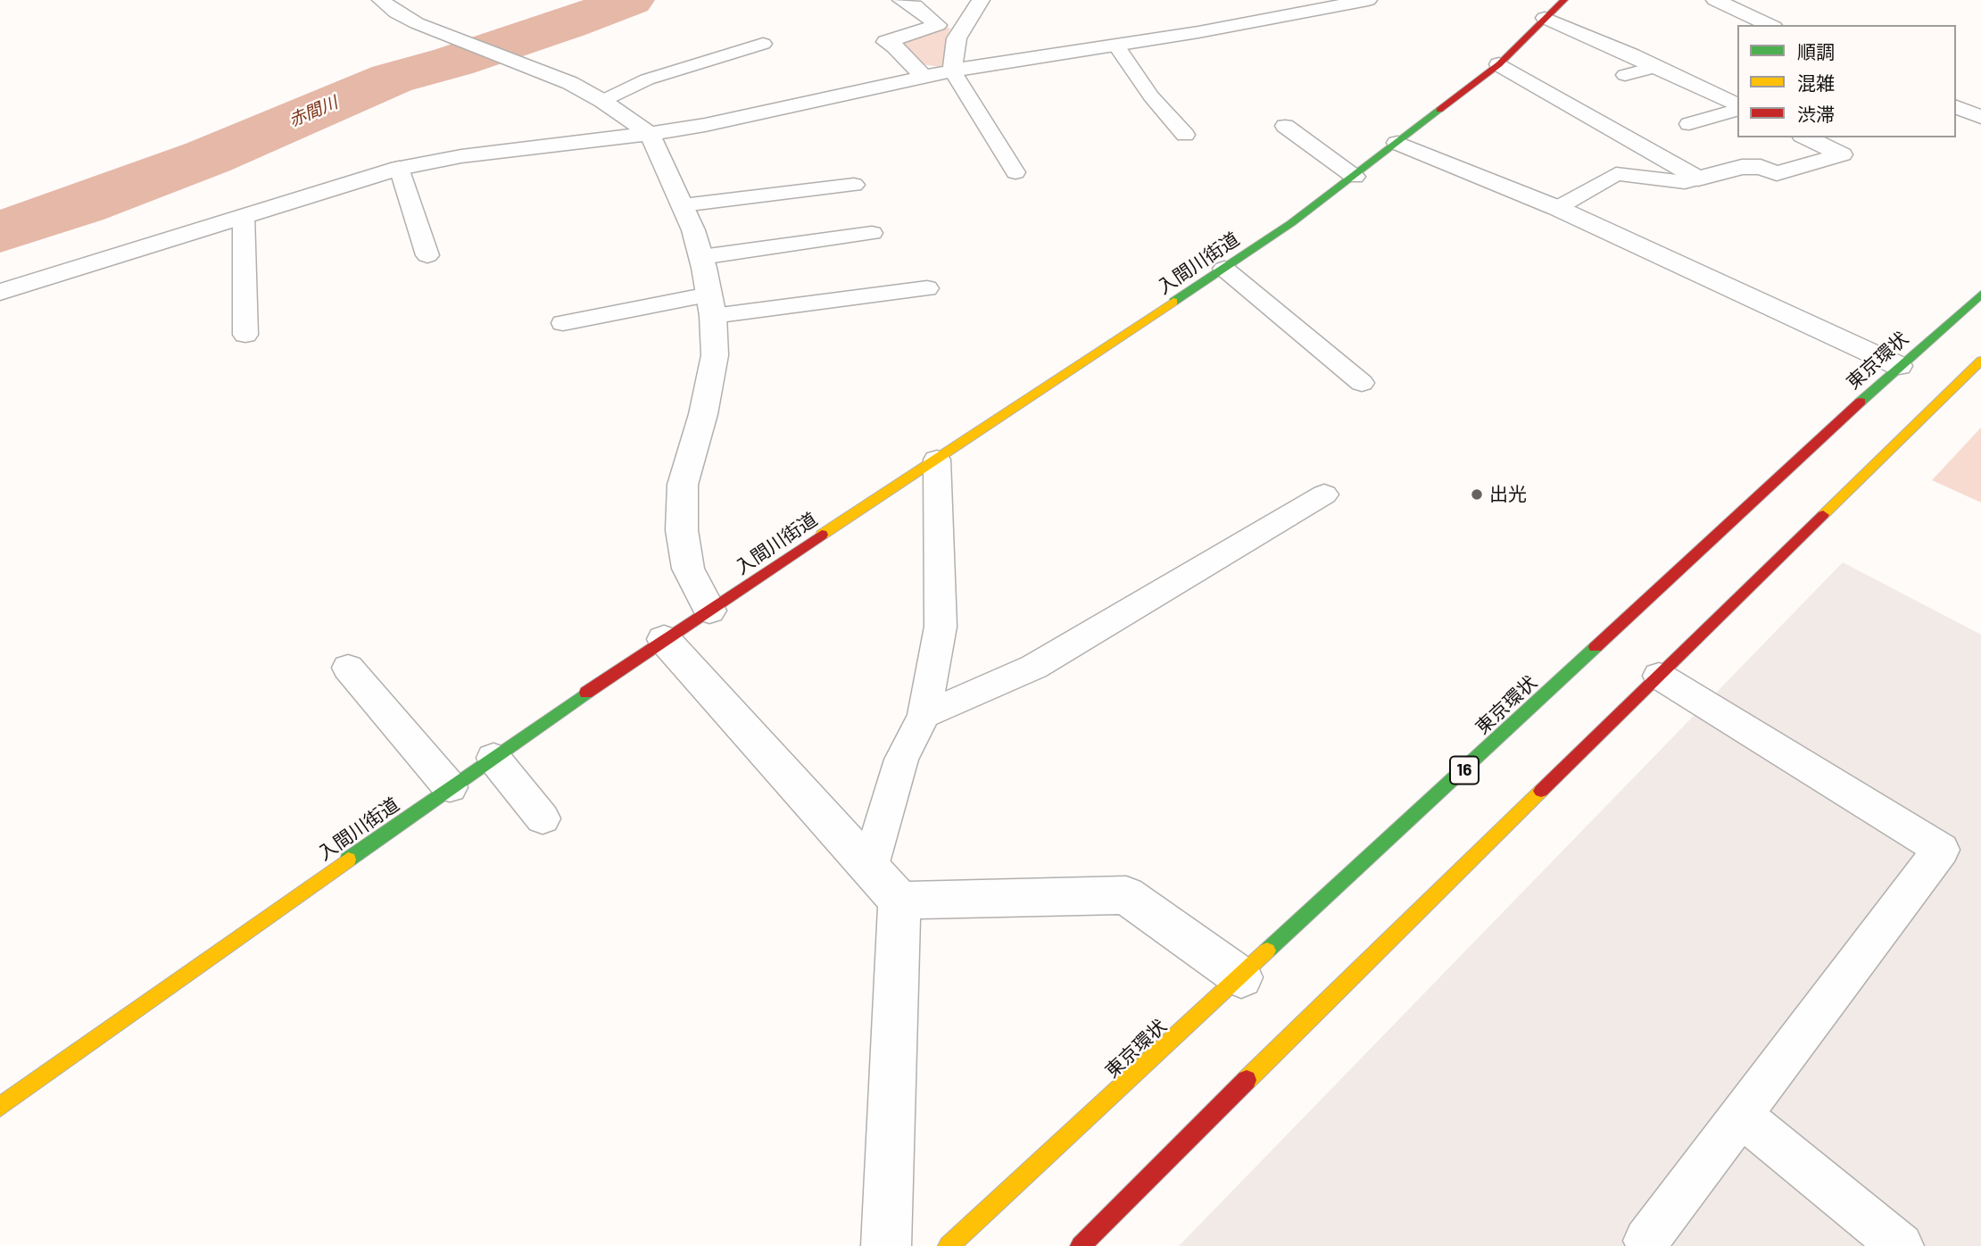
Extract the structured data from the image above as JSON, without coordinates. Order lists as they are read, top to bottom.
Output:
{
  "streets": {
    "main road": ["入間川街道", "東京環状", "16"]
  },
  "water": ["赤間川"],
  "places": ["出光"],
  "legend": ["順調", "混雑", "渋滞"]
}
